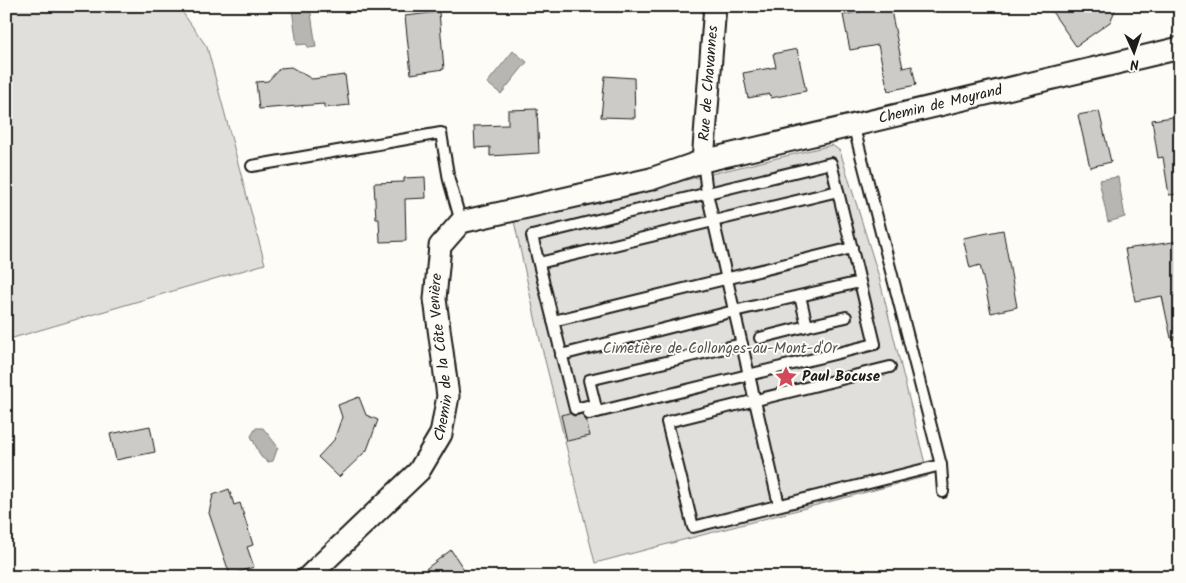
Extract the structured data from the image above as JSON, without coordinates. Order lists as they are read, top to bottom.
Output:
{
  "streets": {
    "street": ["Rue de Chavannes", "Chemin de Moyrand", "Chemin de la Côte Venière"]
  },
  "crossings": [
    ["Rue de Chavannes", "Chemin de Moyrand"]
  ],
  "parks": ["Cimetière de Collonges-au-Mont-d'Or"],
  "places": {
    "place": ["Paul Bocuse"]
  },
  "north": "bottom"
}
